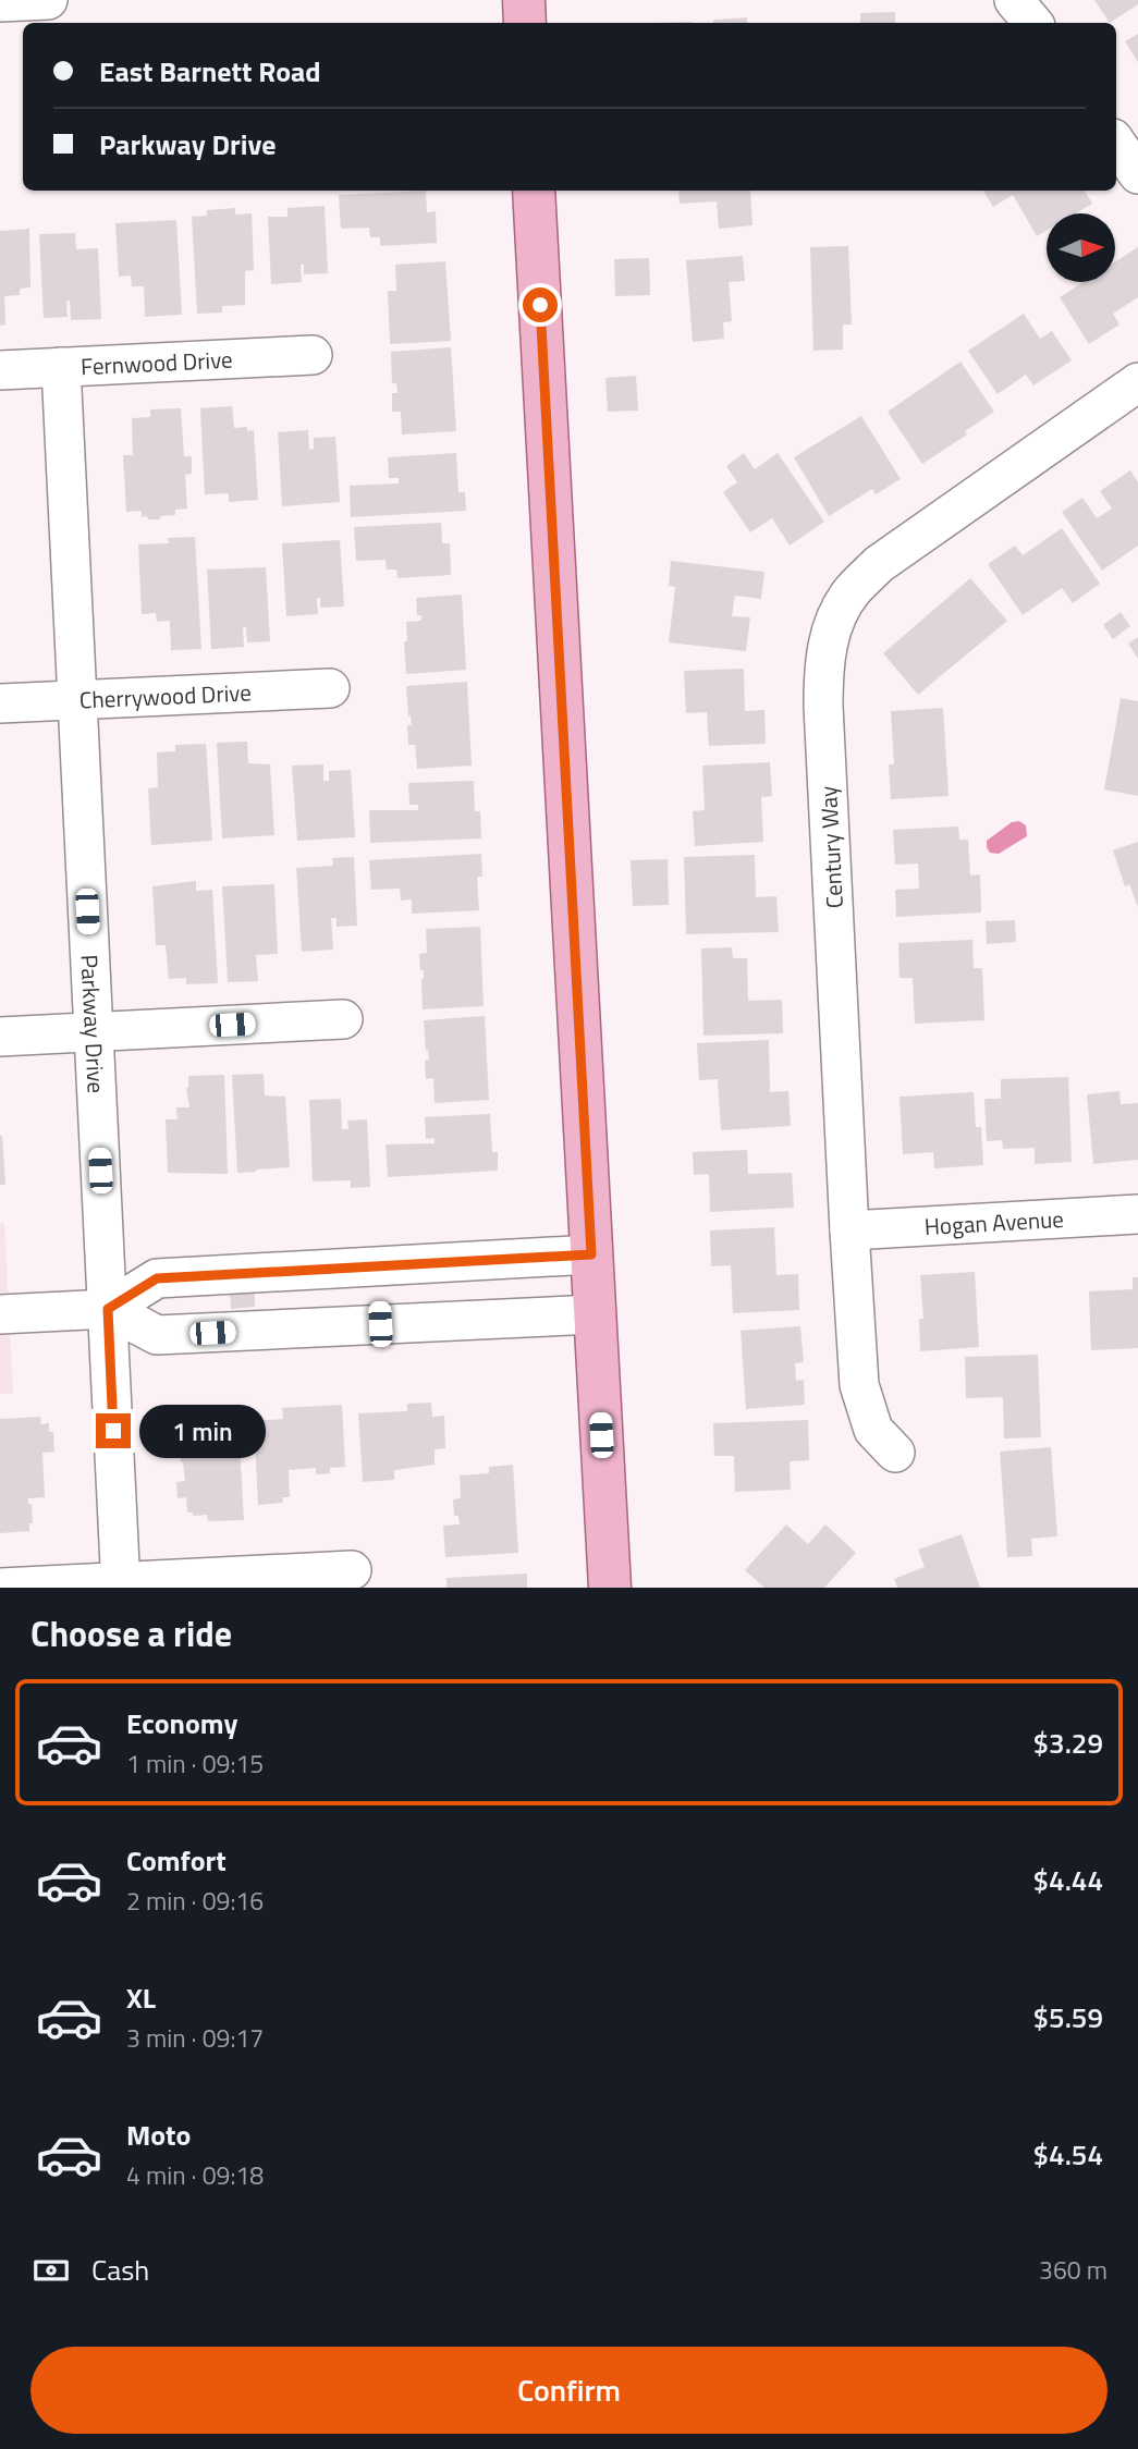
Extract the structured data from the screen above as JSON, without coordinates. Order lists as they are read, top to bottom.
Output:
{
  "streets": {
    "street": [
      "Fernwood Drive",
      "Cherrywood Drive",
      "Century Way",
      "Parkway Drive",
      "Hogan Avenue"
    ]
  },
  "crossings": [
    ["Fernwood Drive", "Parkway Drive"],
    ["Cherrywood Drive", "Parkway Drive"],
    ["Century Way", "Hogan Avenue"]
  ],
  "north": "right",
  "page": {
    "banner": ["East Barnett Road", "Parkway Drive"],
    "bubble": "1 min",
    "heading": "Choose a ride",
    "list": [
      {
        "name": "Economy",
        "note": "1 min · 09:15",
        "value": "$3.29"
      },
      {
        "name": "Comfort",
        "note": "2 min · 09:16",
        "value": "$4.44"
      },
      {
        "name": "XL",
        "note": "3 min · 09:17",
        "value": "$5.59"
      },
      {
        "name": "Moto",
        "note": "4 min · 09:18",
        "value": "$4.54"
      }
    ],
    "pay": ["Cash", "360 m"],
    "buttons": "Confirm"
  }
}
